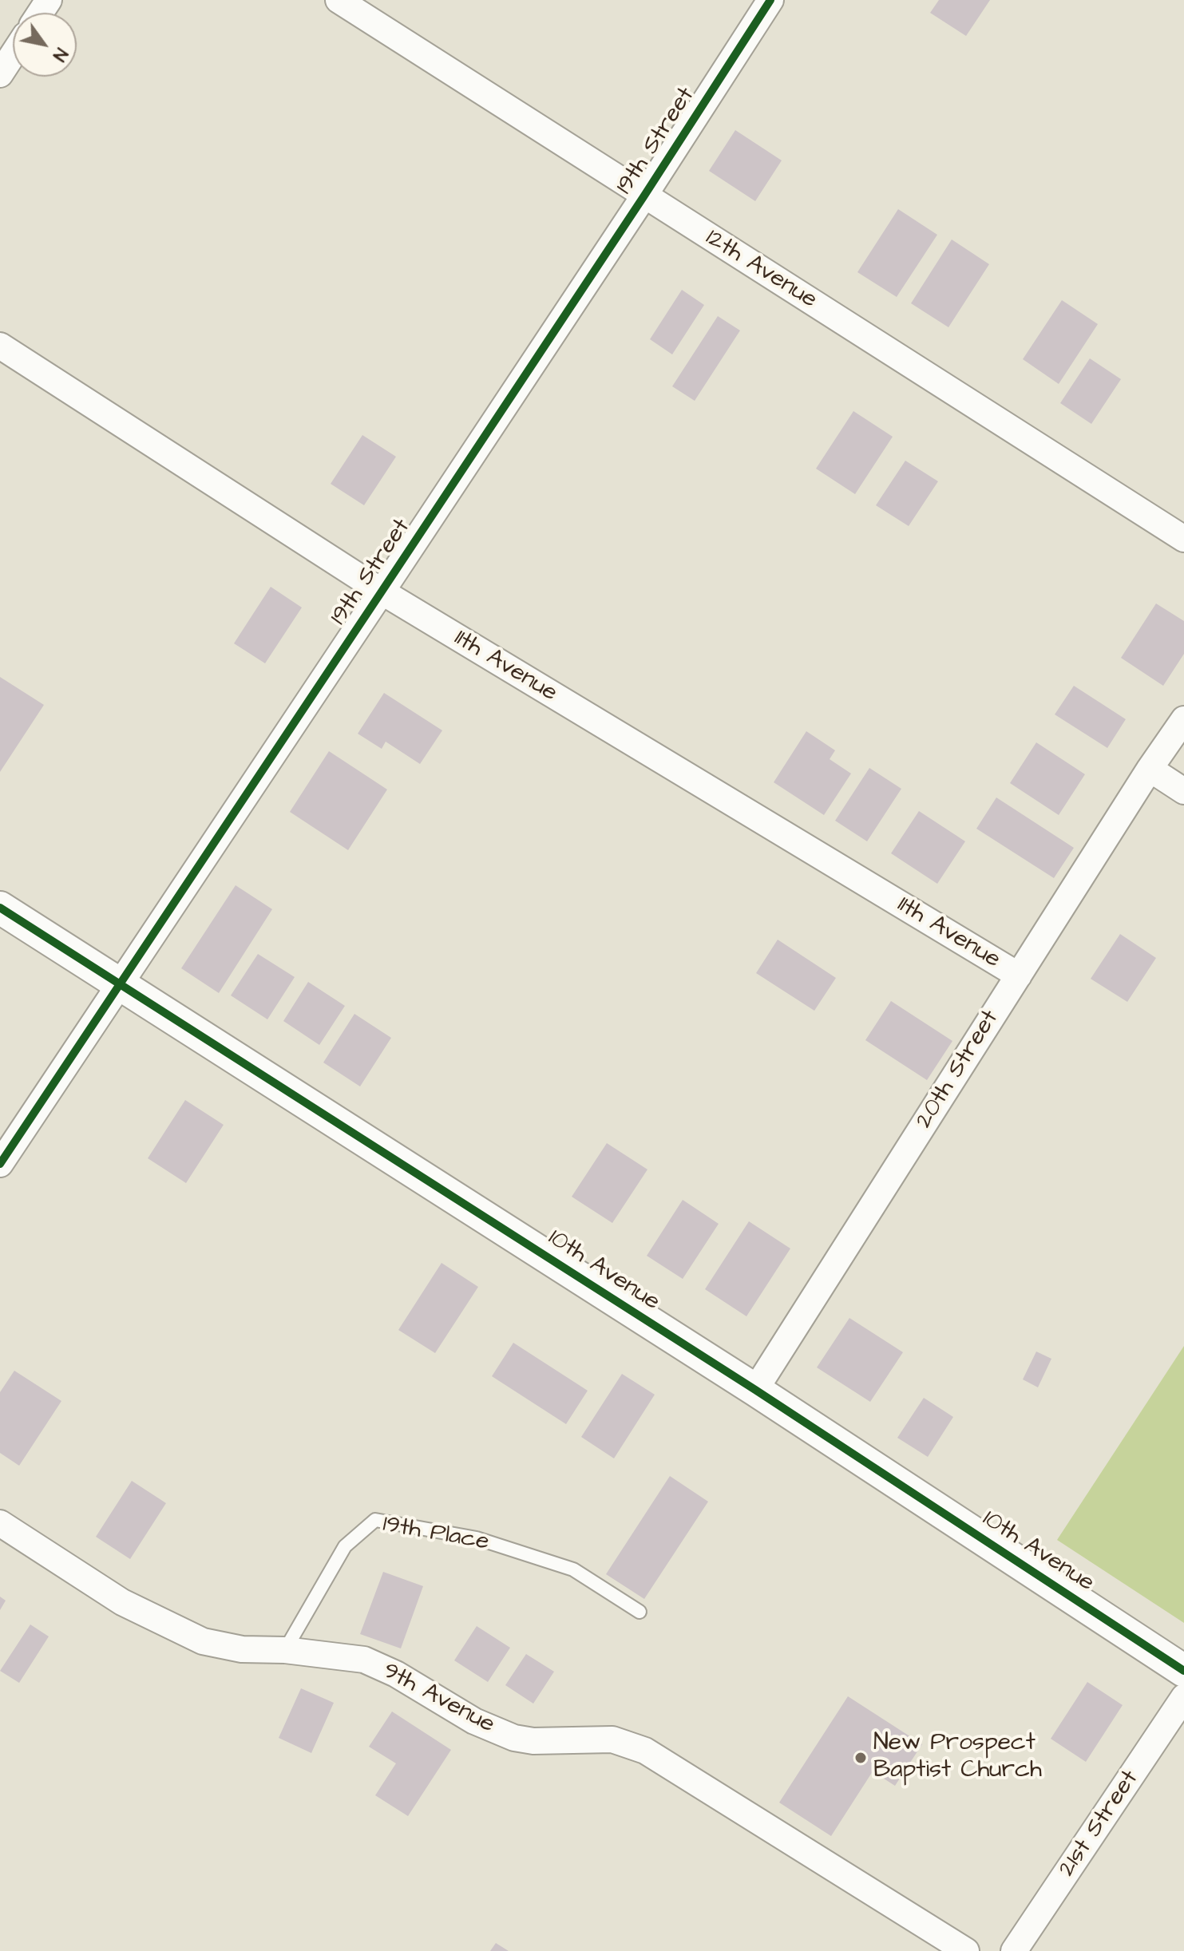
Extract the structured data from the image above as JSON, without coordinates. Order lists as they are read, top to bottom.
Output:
{
  "streets": {
    "street": [
      "19th Street",
      "12th Avenue",
      "11th Avenue",
      "20th Street",
      "10th Avenue",
      "9th Avenue",
      "21st Street"
    ],
    "lane": ["19th Place"]
  },
  "crossings": [
    ["19th Street", "12th Avenue"],
    ["19th Street", "11th Avenue"],
    ["19th Street", "10th Avenue"],
    ["11th Avenue", "20th Street"],
    ["20th Street", "10th Avenue"],
    ["19th Place", "9th Avenue"]
  ],
  "places": ["New Prospect Baptist Church"],
  "north": "bottom right"
}
